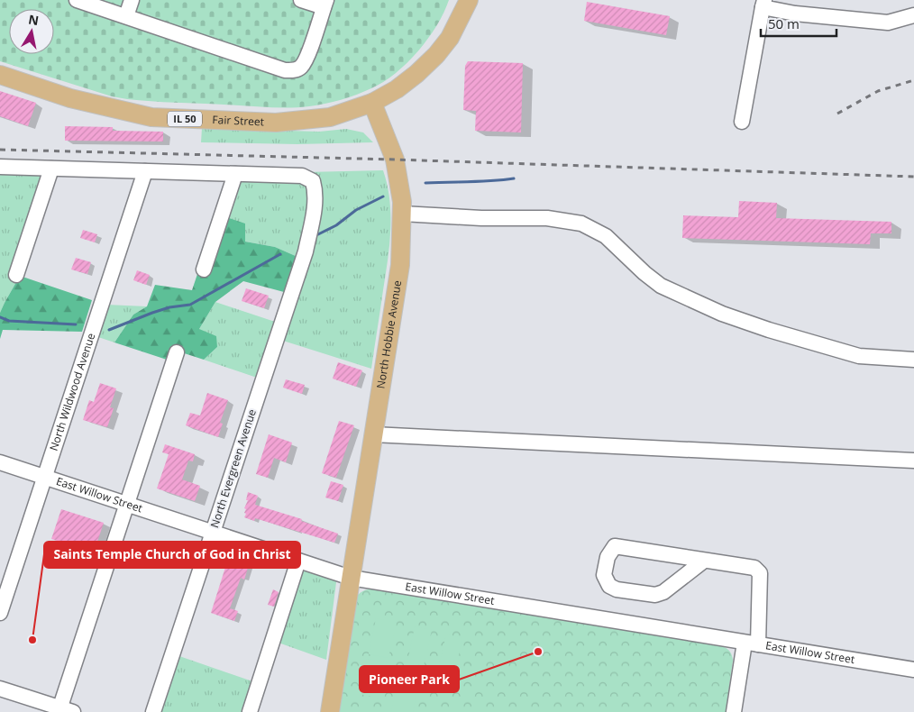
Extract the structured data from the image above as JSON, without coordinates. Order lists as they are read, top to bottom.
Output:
{
  "streets": {
    "main road": ["IL 50", "Fair Street", "North Hobbie Avenue"],
    "street": ["North Wildwood Avenue", "North Evergreen Avenue", "East Willow Street"]
  },
  "crossings": [
    ["IL 50", "Fair Street"],
    ["IL 50", "North Hobbie Avenue"],
    ["Fair Street", "North Hobbie Avenue"],
    ["North Hobbie Avenue", "East Willow Street"],
    ["North Wildwood Avenue", "North Evergreen Avenue"],
    ["North Wildwood Avenue", "East Willow Street"],
    ["North Evergreen Avenue", "East Willow Street"]
  ],
  "places": ["Saints Temple Church of God in Christ", "Pioneer Park"],
  "scale_bar": "50 m",
  "north": "top"
}
